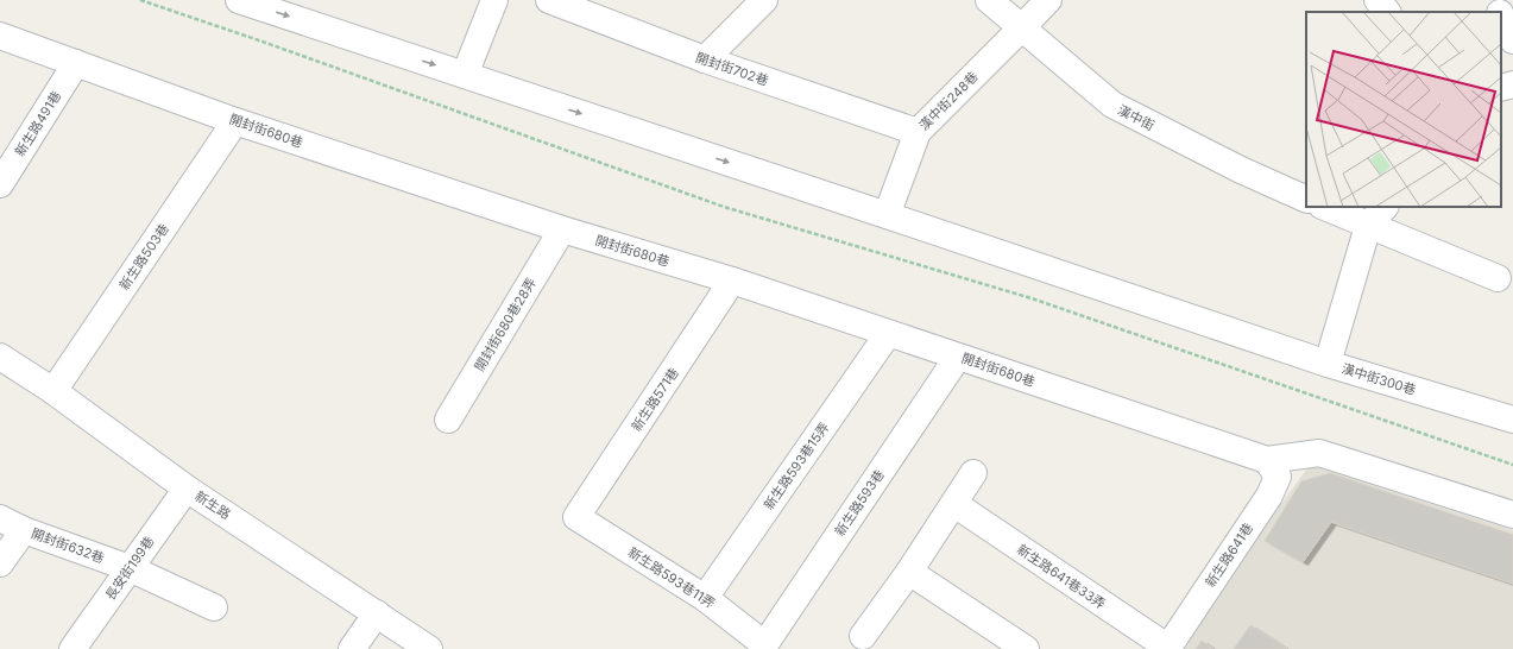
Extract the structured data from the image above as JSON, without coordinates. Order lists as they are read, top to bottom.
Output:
{
  "streets": {
    "street": [
      "開封街702巷",
      "漢中街248巷",
      "漢中街",
      "新生路491巷",
      "開封街680巷",
      "新生路503巷",
      "開封街680巷28弄",
      "漢中街300巷",
      "新生路571巷",
      "新生路593巷15弄",
      "新生路593巷",
      "新生路",
      "開封街632巷",
      "新生路641巷",
      "長安街199巷",
      "新生路641巷33弄",
      "新生路593巷11弄"
    ]
  },
  "crossings": [
    ["開封街702巷", "漢中街248巷"],
    ["漢中街248巷", "漢中街"],
    ["新生路491巷", "開封街680巷"],
    ["開封街680巷", "新生路503巷"],
    ["開封街680巷", "開封街680巷28弄"],
    ["開封街680巷", "新生路571巷"],
    ["開封街680巷", "新生路593巷15弄"],
    ["開封街680巷", "新生路593巷"],
    ["開封街680巷", "新生路641巷"],
    ["新生路503巷", "新生路"],
    ["新生路571巷", "新生路593巷11弄"],
    ["新生路593巷15弄", "新生路593巷11弄"],
    ["新生路593巷", "新生路593巷11弄"],
    ["新生路", "長安街199巷"],
    ["開封街632巷", "長安街199巷"],
    ["新生路641巷", "新生路641巷33弄"]
  ]
}
